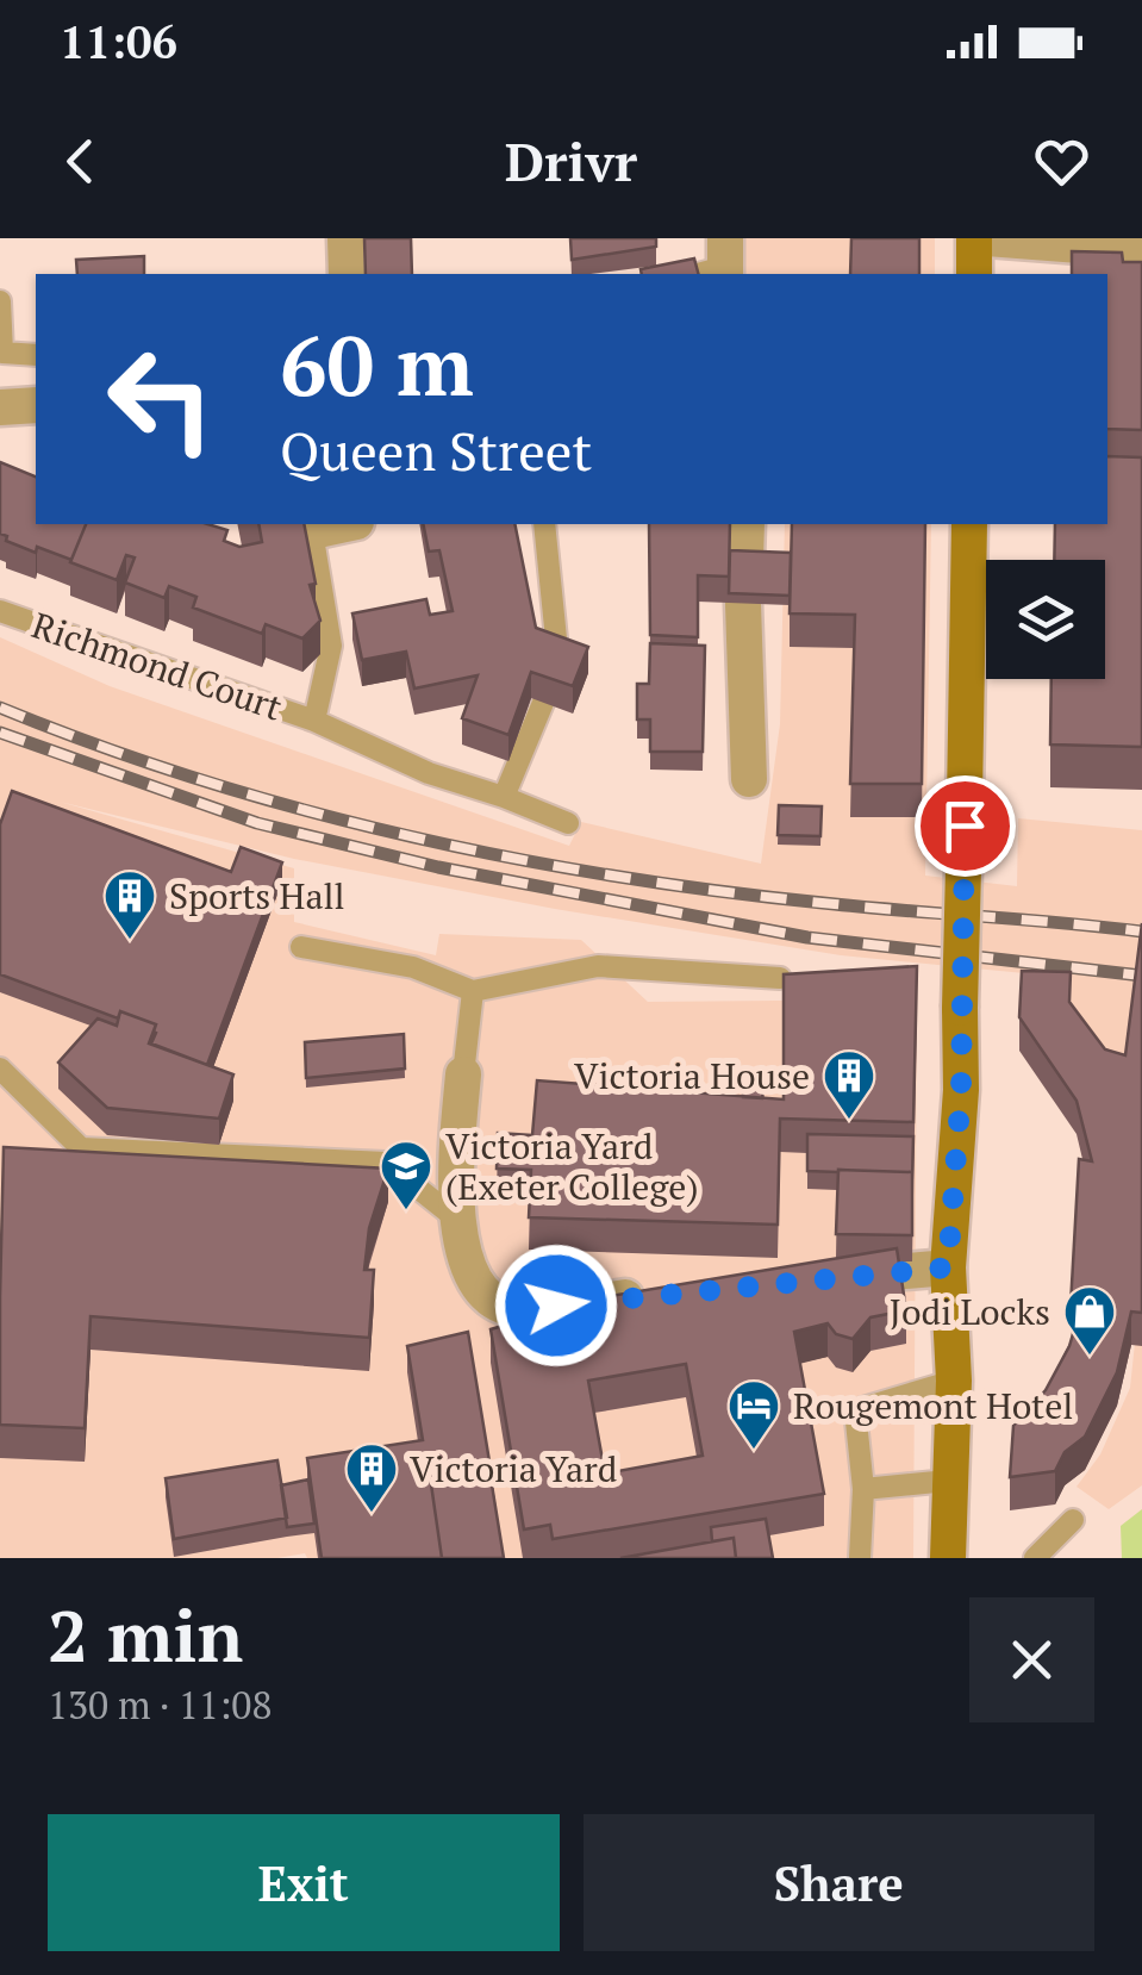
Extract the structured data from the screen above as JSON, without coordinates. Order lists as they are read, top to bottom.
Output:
{
  "streets": {
    "street": ["Richmond Court"]
  },
  "places": {
    "building": ["Sports Hall", "Victoria House", "Victoria Yard"],
    "school or university": ["Victoria Yard (Exeter College)"],
    "shop": ["Jodi Locks"],
    "hotel": ["Rougemont Hotel"]
  },
  "page": {
    "status": "11:06",
    "header": "Drivr",
    "turn": ["60 m", "Queen Street"],
    "heading": ["2 min", "130 m · 11:08"],
    "buttons": ["Exit", "Share"]
  }
}
